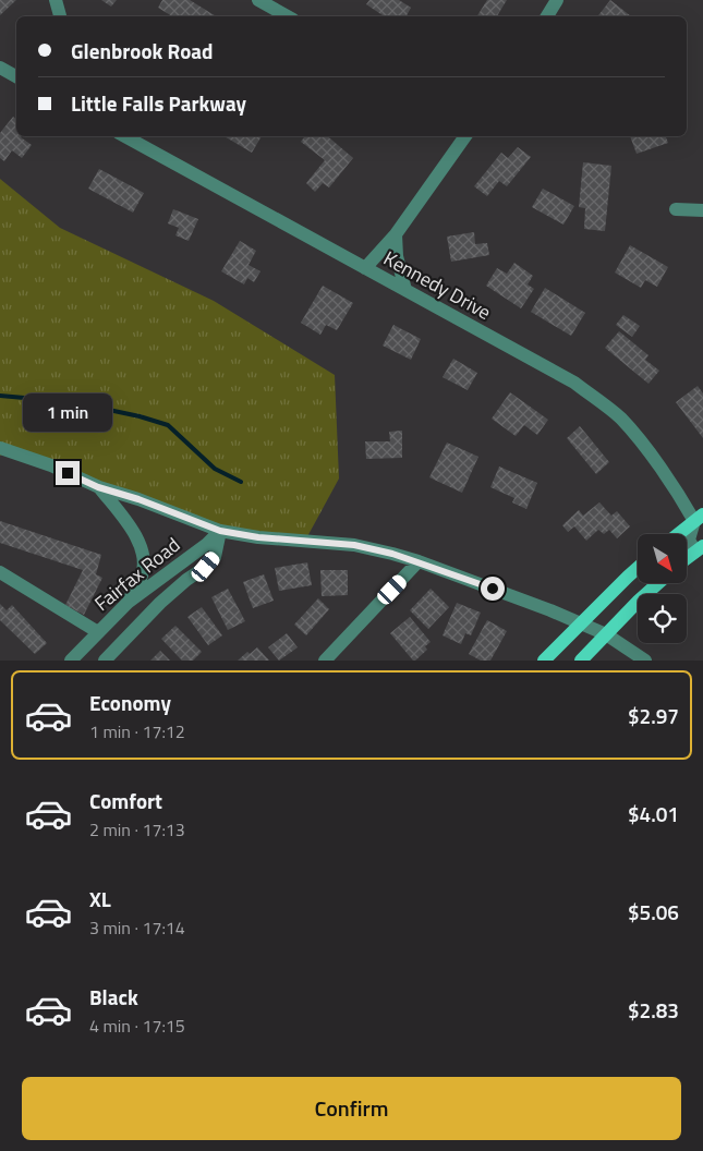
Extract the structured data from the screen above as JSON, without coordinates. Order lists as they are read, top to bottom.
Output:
{
  "streets": {
    "street": ["Kennedy Drive", "Fairfax Road"]
  },
  "north": "bottom right",
  "page": {
    "banner": ["Glenbrook Road", "Little Falls Parkway"],
    "bubble": "1 min",
    "list": [
      {
        "name": "Economy",
        "note": "1 min · 17:12",
        "value": "$2.97"
      },
      {
        "name": "Comfort",
        "note": "2 min · 17:13",
        "value": "$4.01"
      },
      {
        "name": "XL",
        "note": "3 min · 17:14",
        "value": "$5.06"
      },
      {
        "name": "Black",
        "note": "4 min · 17:15",
        "value": "$2.83"
      }
    ],
    "buttons": "Confirm"
  }
}
